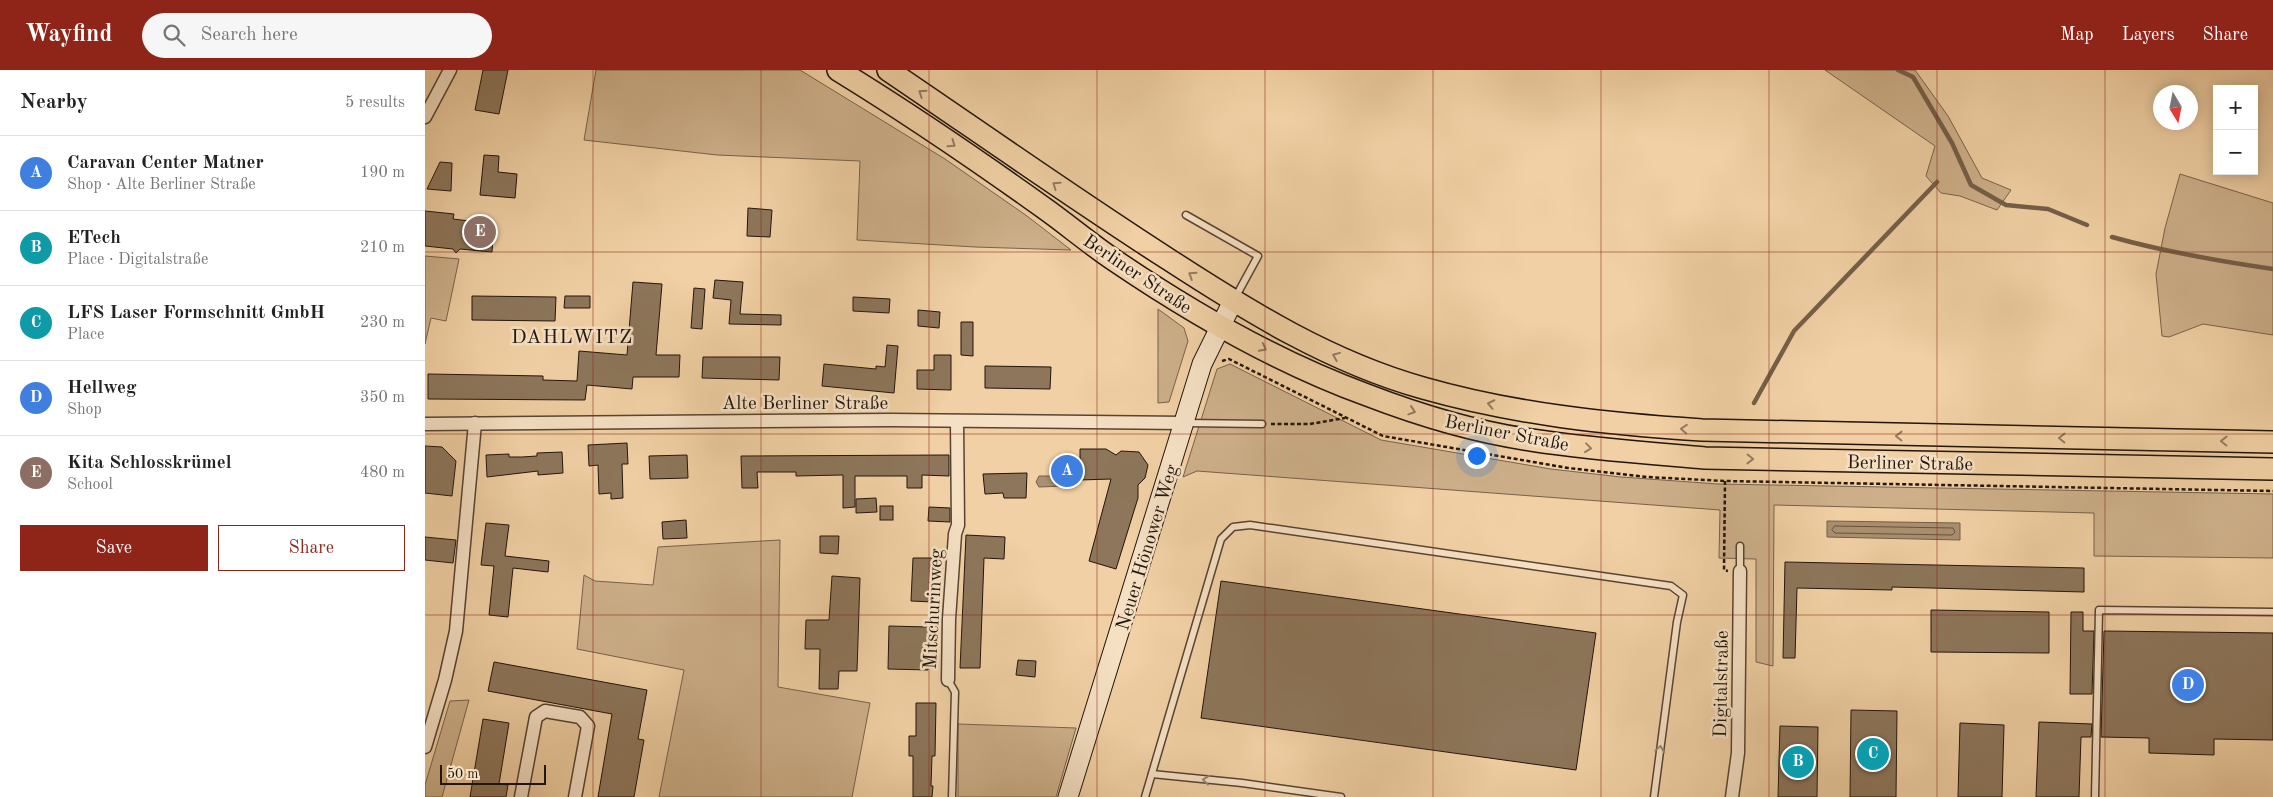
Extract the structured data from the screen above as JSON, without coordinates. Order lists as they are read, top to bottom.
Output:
{
  "streets": {
    "main road": ["Berliner Straße", "Neuer Hönower Weg"],
    "street": ["Alte Berliner Straße", "Mitschurinweg", "Digitalstraße"]
  },
  "crossings": [
    ["Berliner Straße", "Neuer Hönower Weg"],
    ["Alte Berliner Straße", "Neuer Hönower Weg"],
    ["Alte Berliner Straße", "Mitschurinweg"]
  ],
  "districts": ["DAHLWITZ"],
  "scale_bar": "50 m",
  "north": "bottom",
  "page": {
    "header": "Wayfind",
    "search": "Search here",
    "nav": ["Map", "Layers", "Share"],
    "heading": ["Nearby", "5 results"],
    "map_buttons": ["+", "−"],
    "list": [
      {
        "mark": "A",
        "name": "Caravan Center Matner",
        "note": "Shop · Alte Berliner Straße",
        "value": "190 m"
      },
      {
        "mark": "B",
        "name": "ETech",
        "note": "Place · Digitalstraße",
        "value": "210 m"
      },
      {
        "mark": "C",
        "name": "LFS Laser Formschnitt GmbH",
        "note": "Place",
        "value": "230 m"
      },
      {
        "mark": "D",
        "name": "Hellweg",
        "note": "Shop",
        "value": "350 m"
      },
      {
        "mark": "E",
        "name": "Kita Schlosskrümel",
        "note": "School",
        "value": "480 m"
      }
    ],
    "pins": [
      "E",
      "A",
      "D",
      "C",
      "B"
    ],
    "buttons": ["Save", "Share"],
    "scale": "50 m"
  }
}
